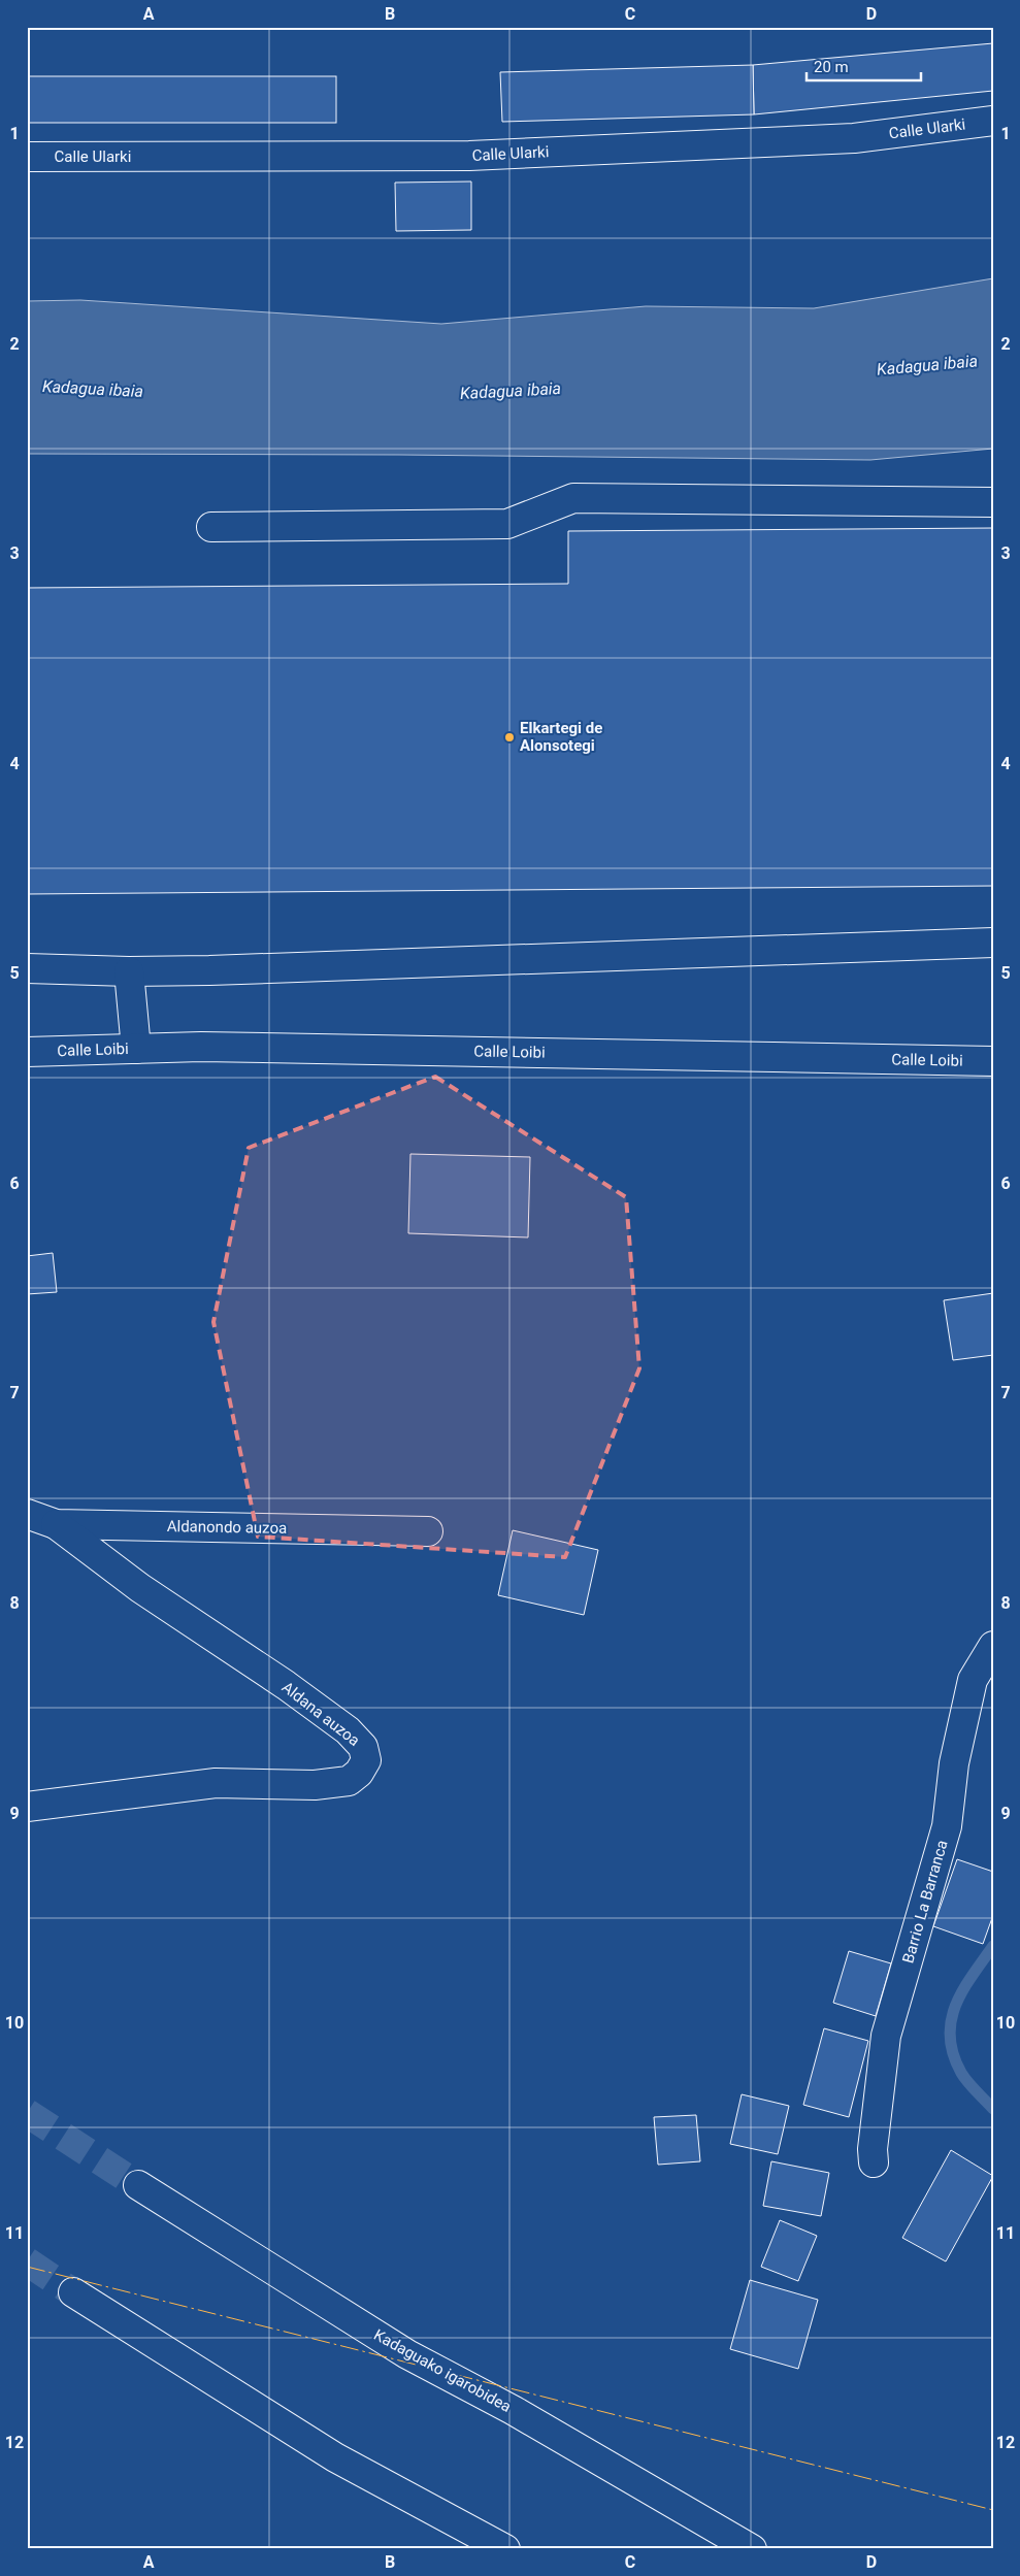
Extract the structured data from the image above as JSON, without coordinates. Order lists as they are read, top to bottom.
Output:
{
  "streets": {
    "main road": [
      "Calle Ularki",
      "Calle Loibi",
      "Aldanondo auzoa",
      "Aldana auzoa",
      "Barrio La Barranca",
      "Kadaguako igarobidea"
    ]
  },
  "crossings": [
    ["Aldanondo auzoa", "Aldana auzoa"]
  ],
  "water": ["Kadagua ibaia"],
  "places": ["Elkartegi de Alonsotegi"],
  "scale_bar": "20 m",
  "grid": {
    "columns": [
      "A",
      "B",
      "C",
      "D"
    ],
    "rows": [
      "1",
      "2",
      "3",
      "4",
      "5",
      "6",
      "7",
      "8",
      "9",
      "10",
      "11",
      "12"
    ]
  }
}
